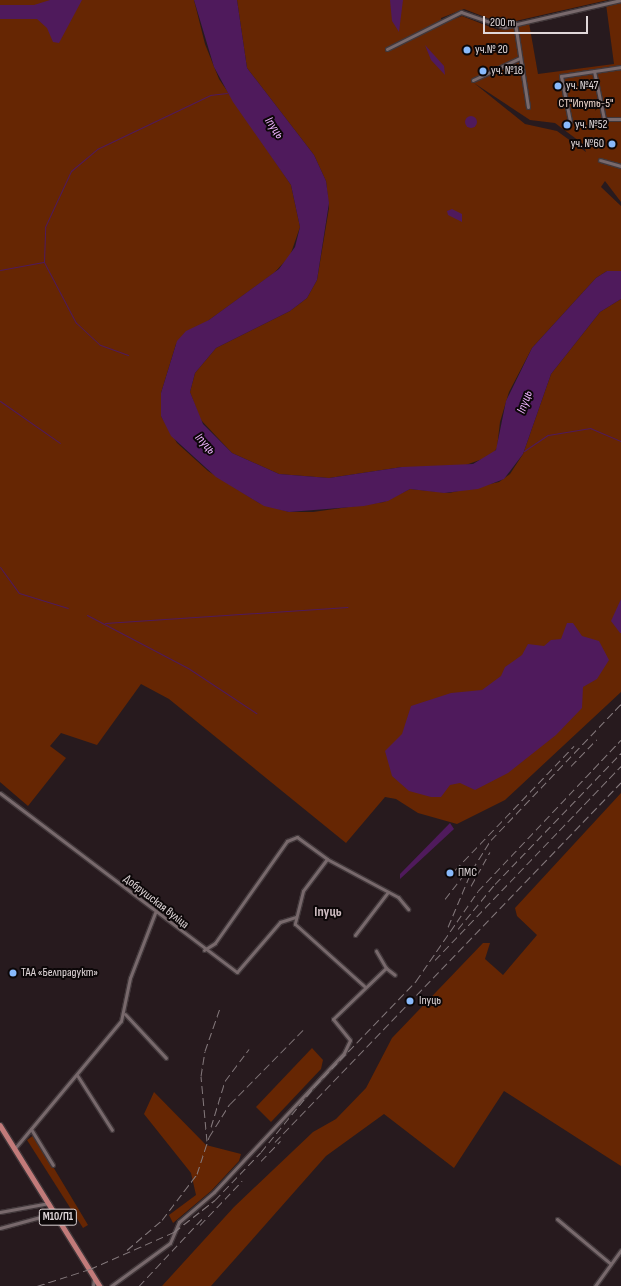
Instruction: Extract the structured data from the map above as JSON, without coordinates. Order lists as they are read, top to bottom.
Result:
{
  "streets": {
    "main road": ["М10/П1"],
    "street": ["Добрушская вуліца"]
  },
  "districts": ["Іпуць"],
  "water": ["Іпуць"],
  "parks": ["СТ\"Ипуть-5\""],
  "places": [
    "уч.№ 20",
    "уч. №18",
    "уч. №47",
    "уч. №52",
    "уч. №60",
    "ПМС",
    "ТАА «Белпрадукт»",
    "Іпуць"
  ],
  "scale_bar": "200 m"
}
